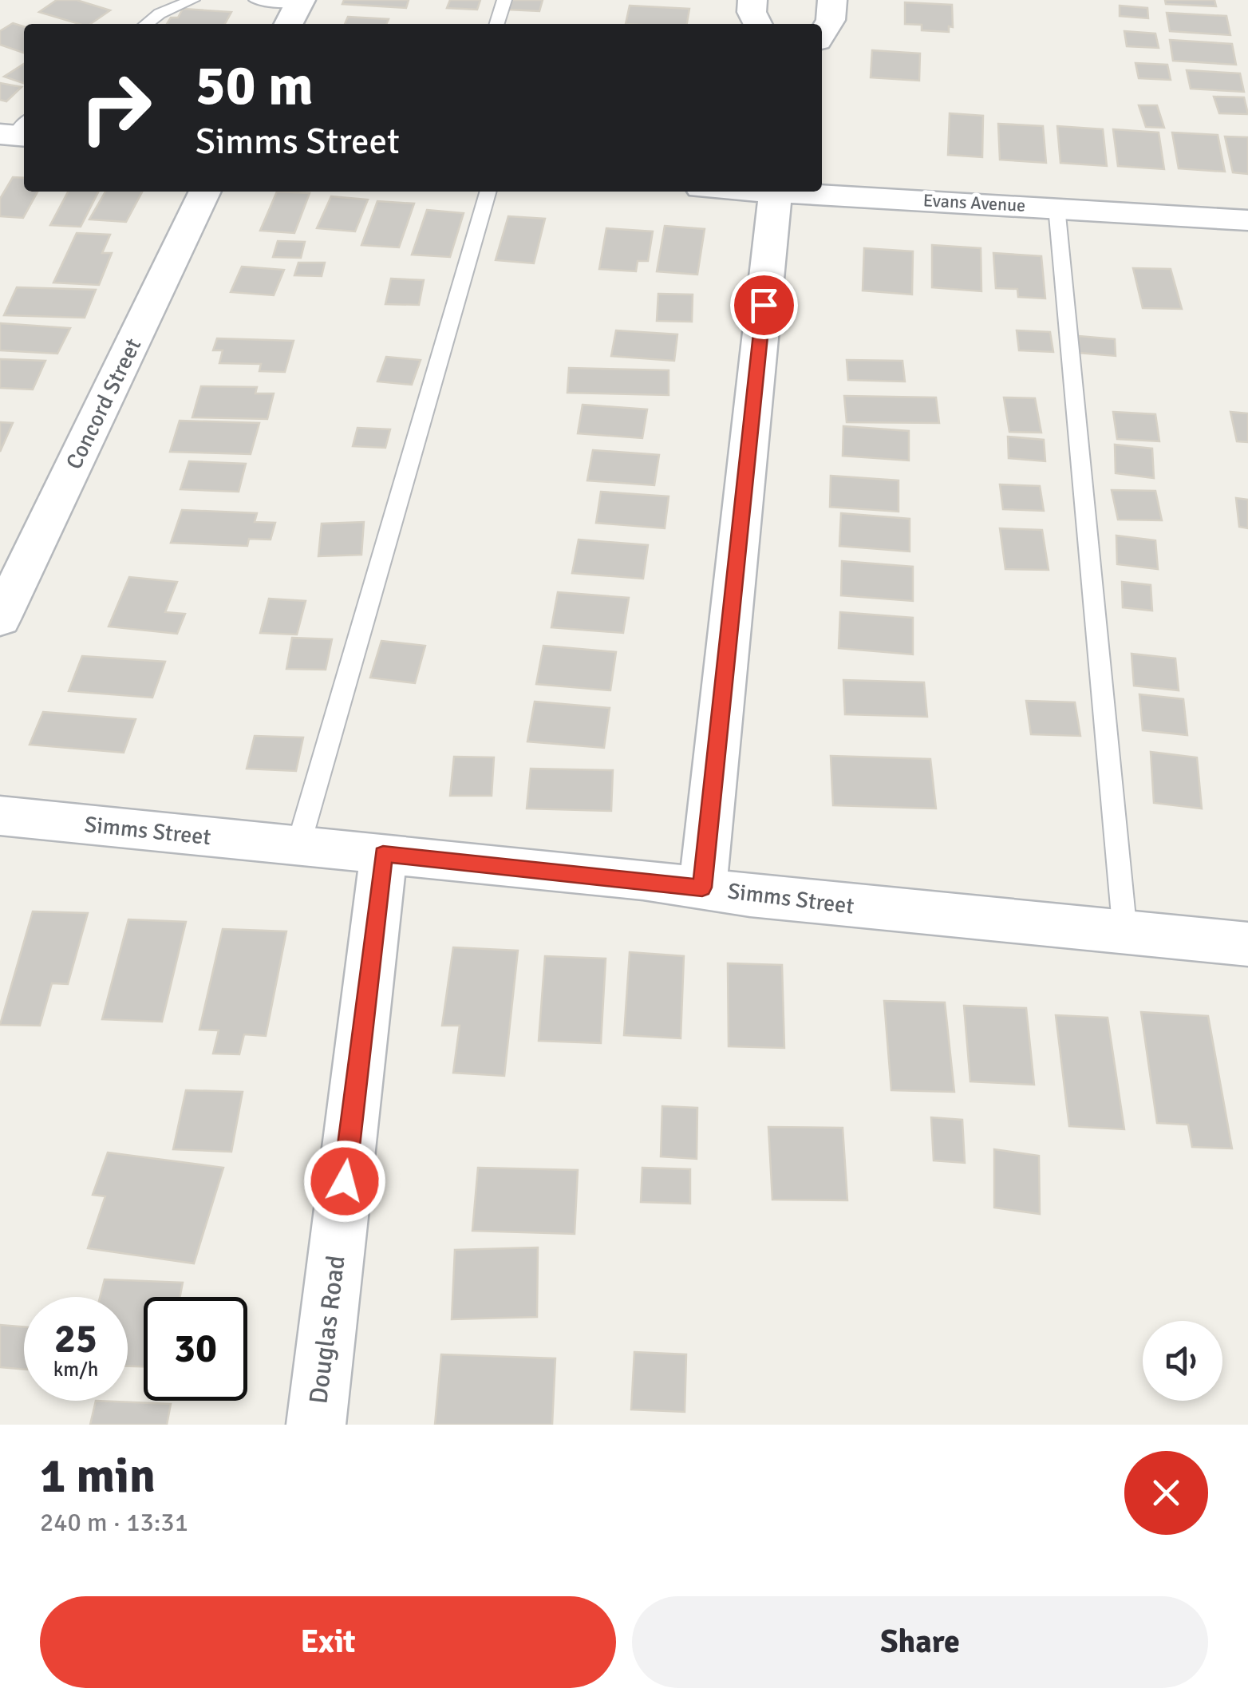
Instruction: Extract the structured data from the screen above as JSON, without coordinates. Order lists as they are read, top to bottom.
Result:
{
  "streets": {
    "street": [
      "Evans Avenue",
      "Concord Street",
      "Simms Street",
      "Douglas Road"
    ]
  },
  "crossings": [
    ["Simms Street", "Douglas Road"]
  ],
  "page": {
    "turn": ["50 m", "Simms Street"],
    "speed": "25 km/h",
    "limit": "30",
    "heading": ["1 min", "240 m · 13:31"],
    "buttons": ["Exit", "Share"]
  }
}
